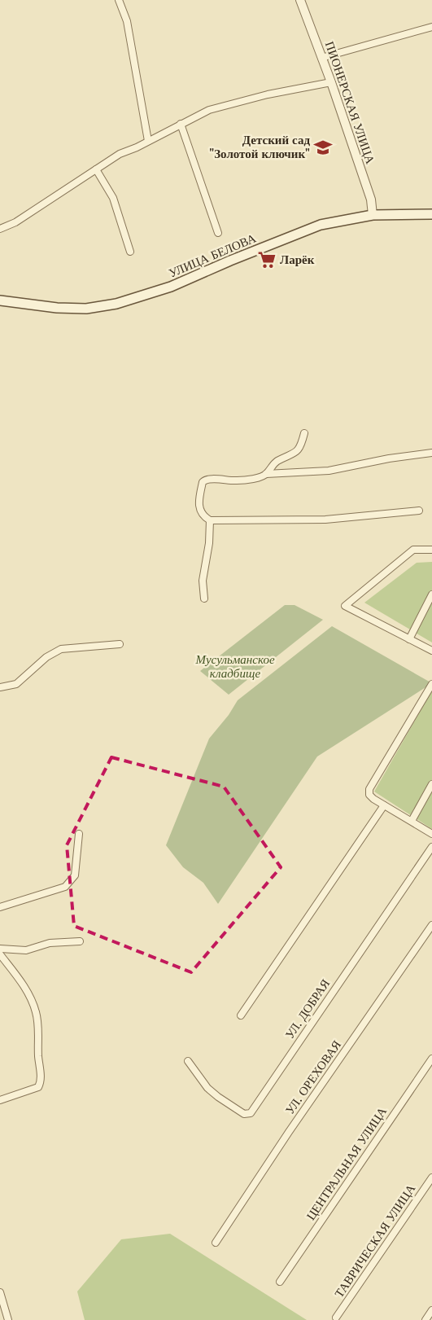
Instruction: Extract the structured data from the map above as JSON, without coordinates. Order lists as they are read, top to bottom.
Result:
{
  "streets": {
    "main road": ["УЛИЦА БЕЛОВА"],
    "street": [
      "ПИОНЕРСКАЯ УЛИЦА",
      "УЛ. ДОБРАЯ",
      "УЛ. ОРЕХОВАЯ",
      "ЦЕНТРАЛЬНАЯ УЛИЦА",
      "ТАВРИЧЕСКАЯ УЛИЦА"
    ]
  },
  "crossings": [
    ["ПИОНЕРСКАЯ УЛИЦА", "УЛИЦА БЕЛОВА"]
  ],
  "parks": ["Мусульманское кладбище"],
  "places": {
    "school or university": ["Детский сад \"Золотой ключик\""],
    "supermarket": ["Ларёк"]
  }
}
